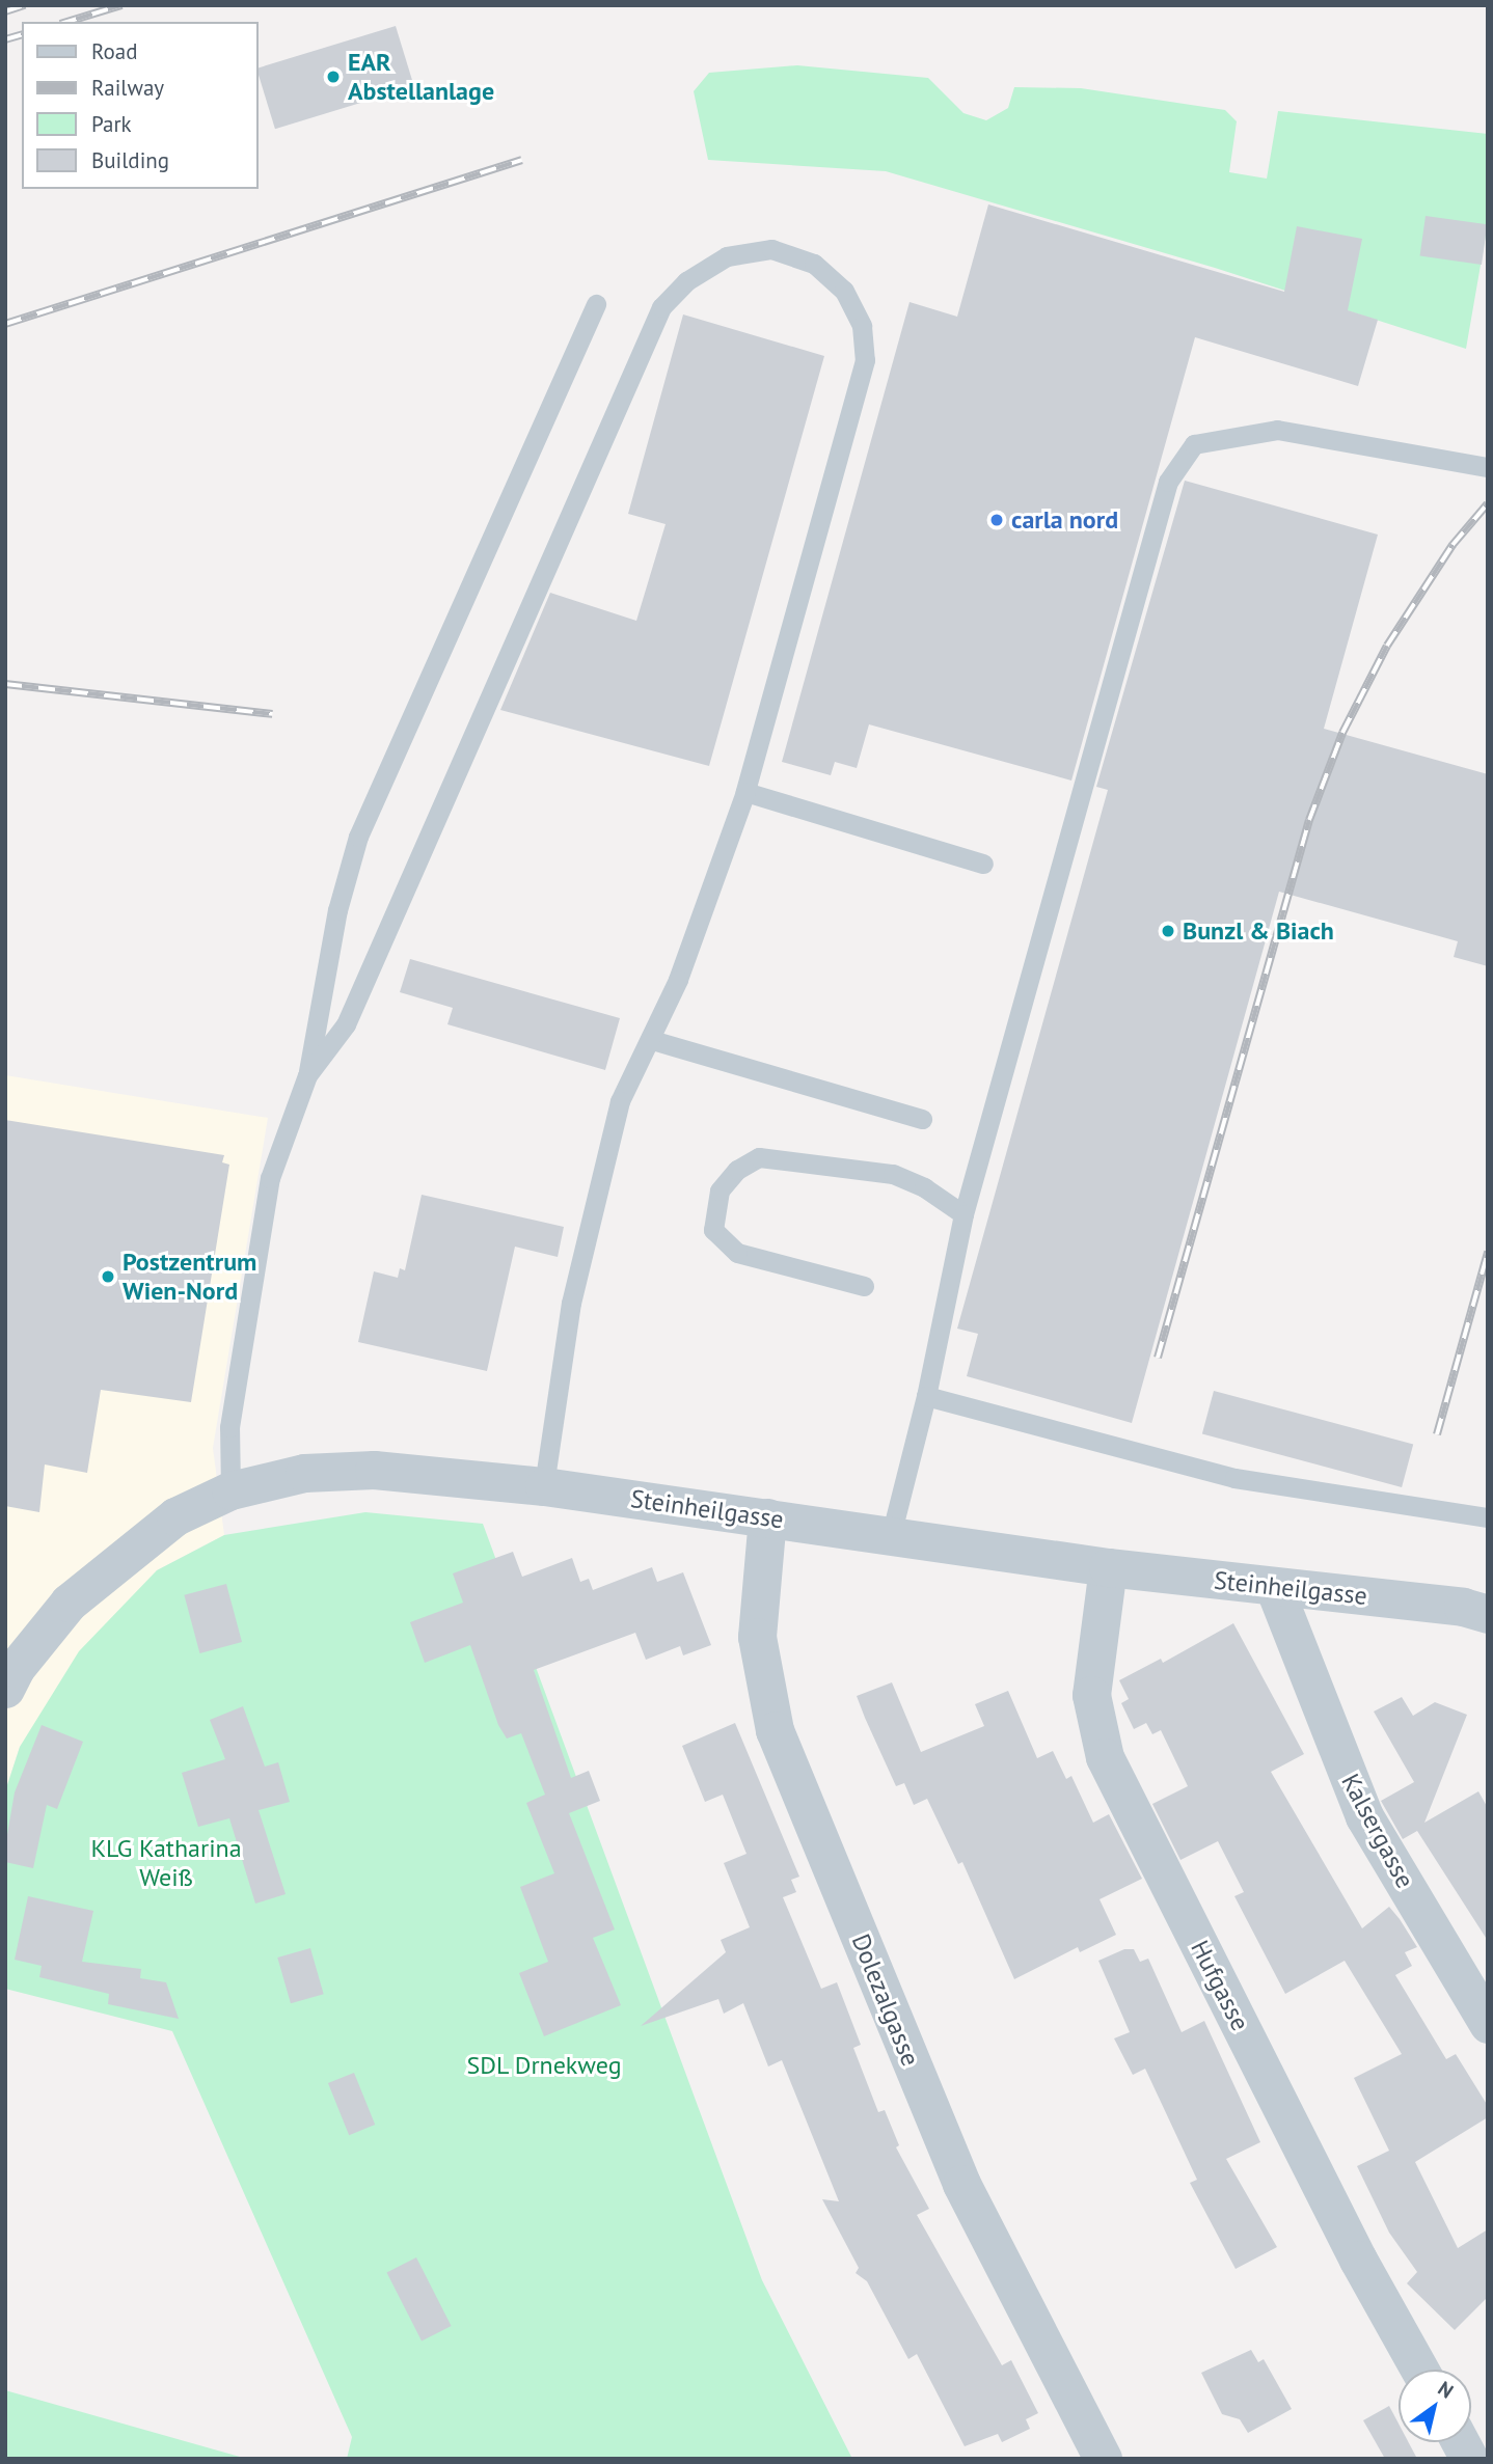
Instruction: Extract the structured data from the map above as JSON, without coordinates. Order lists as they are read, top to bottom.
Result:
{
  "streets": {
    "street": [
      "Steinheilgasse",
      "Kalsergasse",
      "Hufgasse",
      "Dolezalgasse"
    ]
  },
  "crossings": [
    ["Steinheilgasse", "Kalsergasse"],
    ["Steinheilgasse", "Hufgasse"],
    ["Steinheilgasse", "Dolezalgasse"]
  ],
  "parks": ["KLG Katharina Weiß", "SDL Drnekweg"],
  "places": [
    "EAR Abstellanlage",
    "carla nord",
    "Bunzl & Biach",
    "Postzentrum Wien-Nord"
  ],
  "legend": [
    "Road",
    "Railway",
    "Park",
    "Building"
  ],
  "north": "top right"
}
